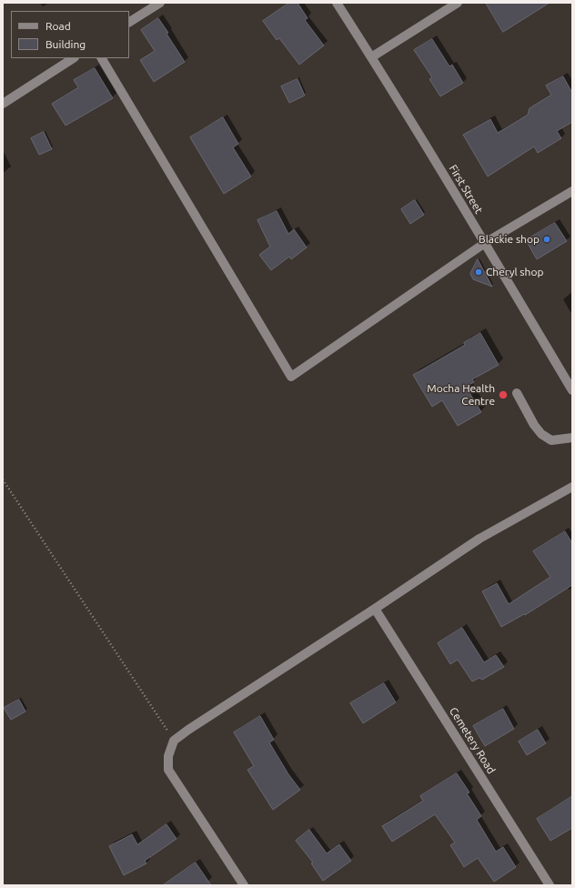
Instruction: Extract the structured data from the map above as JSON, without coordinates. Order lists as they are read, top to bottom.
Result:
{
  "streets": {
    "street": ["First Street", "Cemetery Road"]
  },
  "places": ["Blackie shop", "Cheryl shop", "Mocha Health Centre"],
  "legend": ["Road", "Building"]
}
